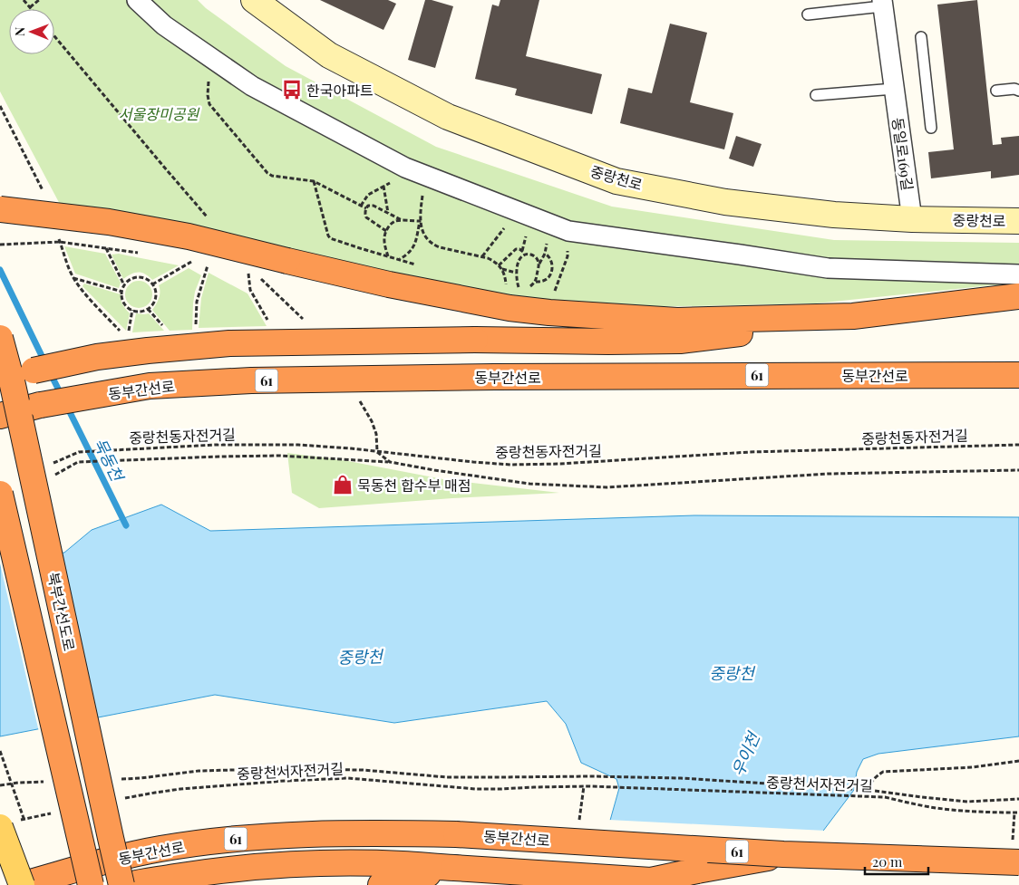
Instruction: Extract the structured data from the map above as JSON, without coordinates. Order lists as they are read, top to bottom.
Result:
{
  "streets": {
    "highway": ["61", "동부간선로", "북부간선도로"],
    "main road": ["중랑천로"],
    "street": ["동일로169길"],
    "path": ["중랑천동자전거길", "중랑천서자전거길"]
  },
  "crossings": [
    ["동일로169길", "중랑천로"]
  ],
  "water": ["묵동천", "중랑천", "우이천"],
  "parks": ["서울장미공원"],
  "places": {
    "bus stop": ["한국아파트"],
    "shop": ["묵동천 합수부 매점"]
  },
  "scale_bar": "20 m",
  "north": "left"
}
